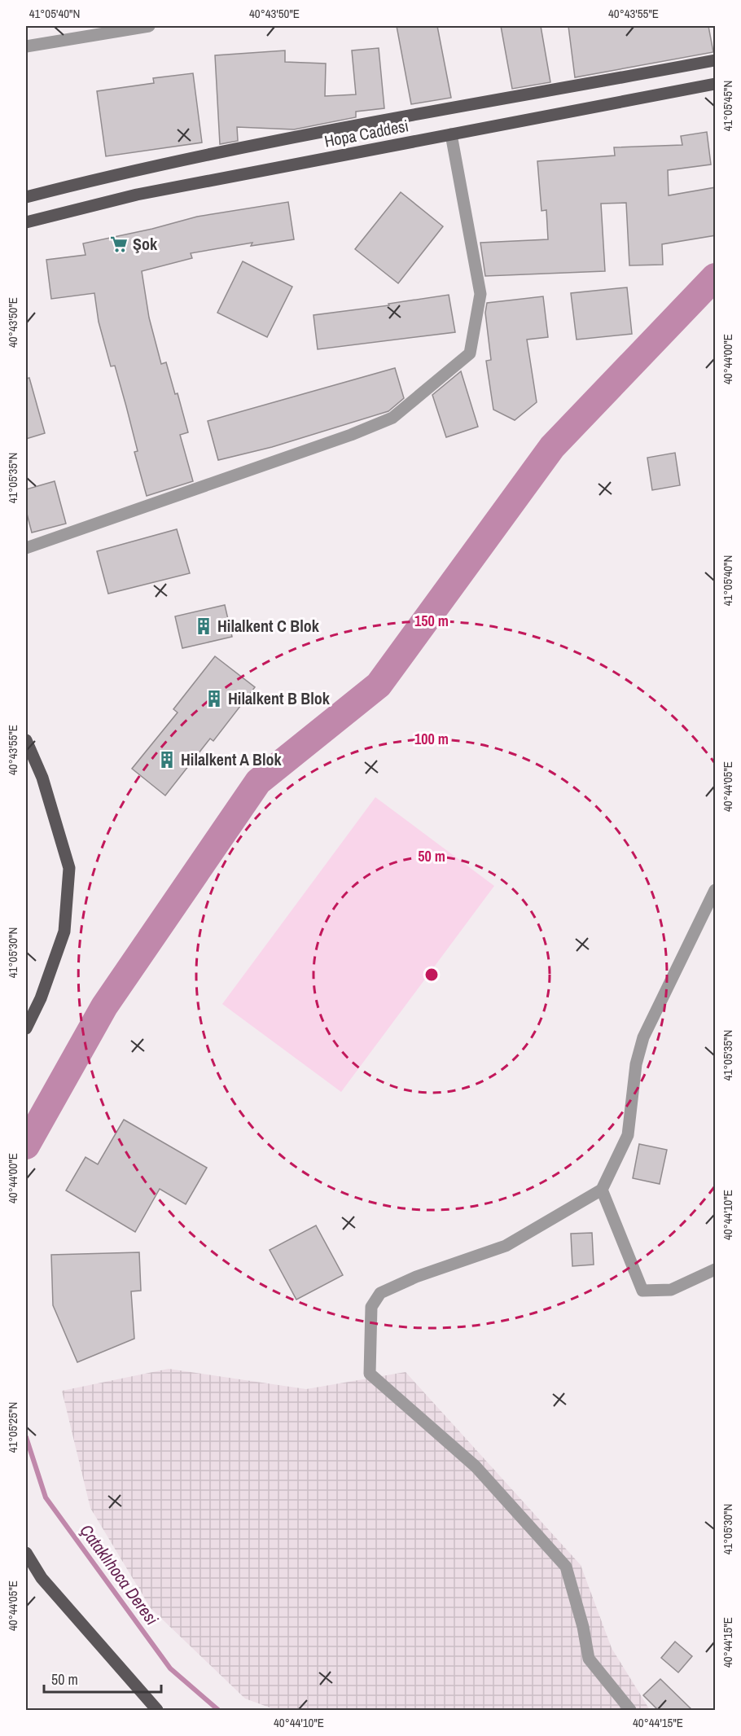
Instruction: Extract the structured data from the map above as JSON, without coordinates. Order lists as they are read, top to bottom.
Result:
{
  "streets": {
    "main road": ["Hopa Caddesi"]
  },
  "water": ["Çataklıhoca Deresi"],
  "places": {
    "supermarket": ["Şok"],
    "building": ["Hilalkent C Blok", "Hilalkent B Blok", "Hilalkent A Blok"]
  },
  "scale_bar": "50 m",
  "coordinates": [
    "41°05'40\"N",
    "40°43'50\"E",
    "40°43'55\"E",
    "41°05'45\"N",
    "40°44'00\"E",
    "41°05'35\"N",
    "40°44'05\"E",
    "41°05'30\"N",
    "40°44'10\"E",
    "41°05'25\"N",
    "40°44'15\"E"
  ],
  "rings": ["150 m", "100 m", "50 m"]
}
